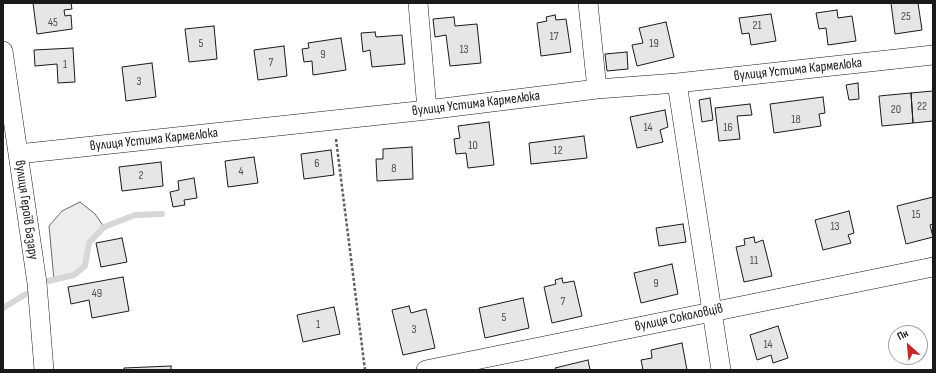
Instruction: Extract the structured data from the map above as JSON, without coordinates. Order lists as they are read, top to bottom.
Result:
{
  "streets": {
    "street": ["вулиця Устима Кармелюка", "вулиця Героїв Базару", "вулиця Соколовців"]
  },
  "crossings": [
    ["вулиця Устима Кармелюка", "вулиця Героїв Базару"]
  ],
  "house_numbers": [
    "25",
    "45",
    "21",
    "17",
    "5",
    "19",
    "13",
    "9",
    "7",
    "1",
    "3",
    "22",
    "20",
    "18",
    "14",
    "16",
    "10",
    "12",
    "6",
    "8",
    "4",
    "2",
    "15",
    "13",
    "11",
    "9",
    "49",
    "7",
    "5",
    "1",
    "3",
    "14"
  ],
  "north": "top left"
}
